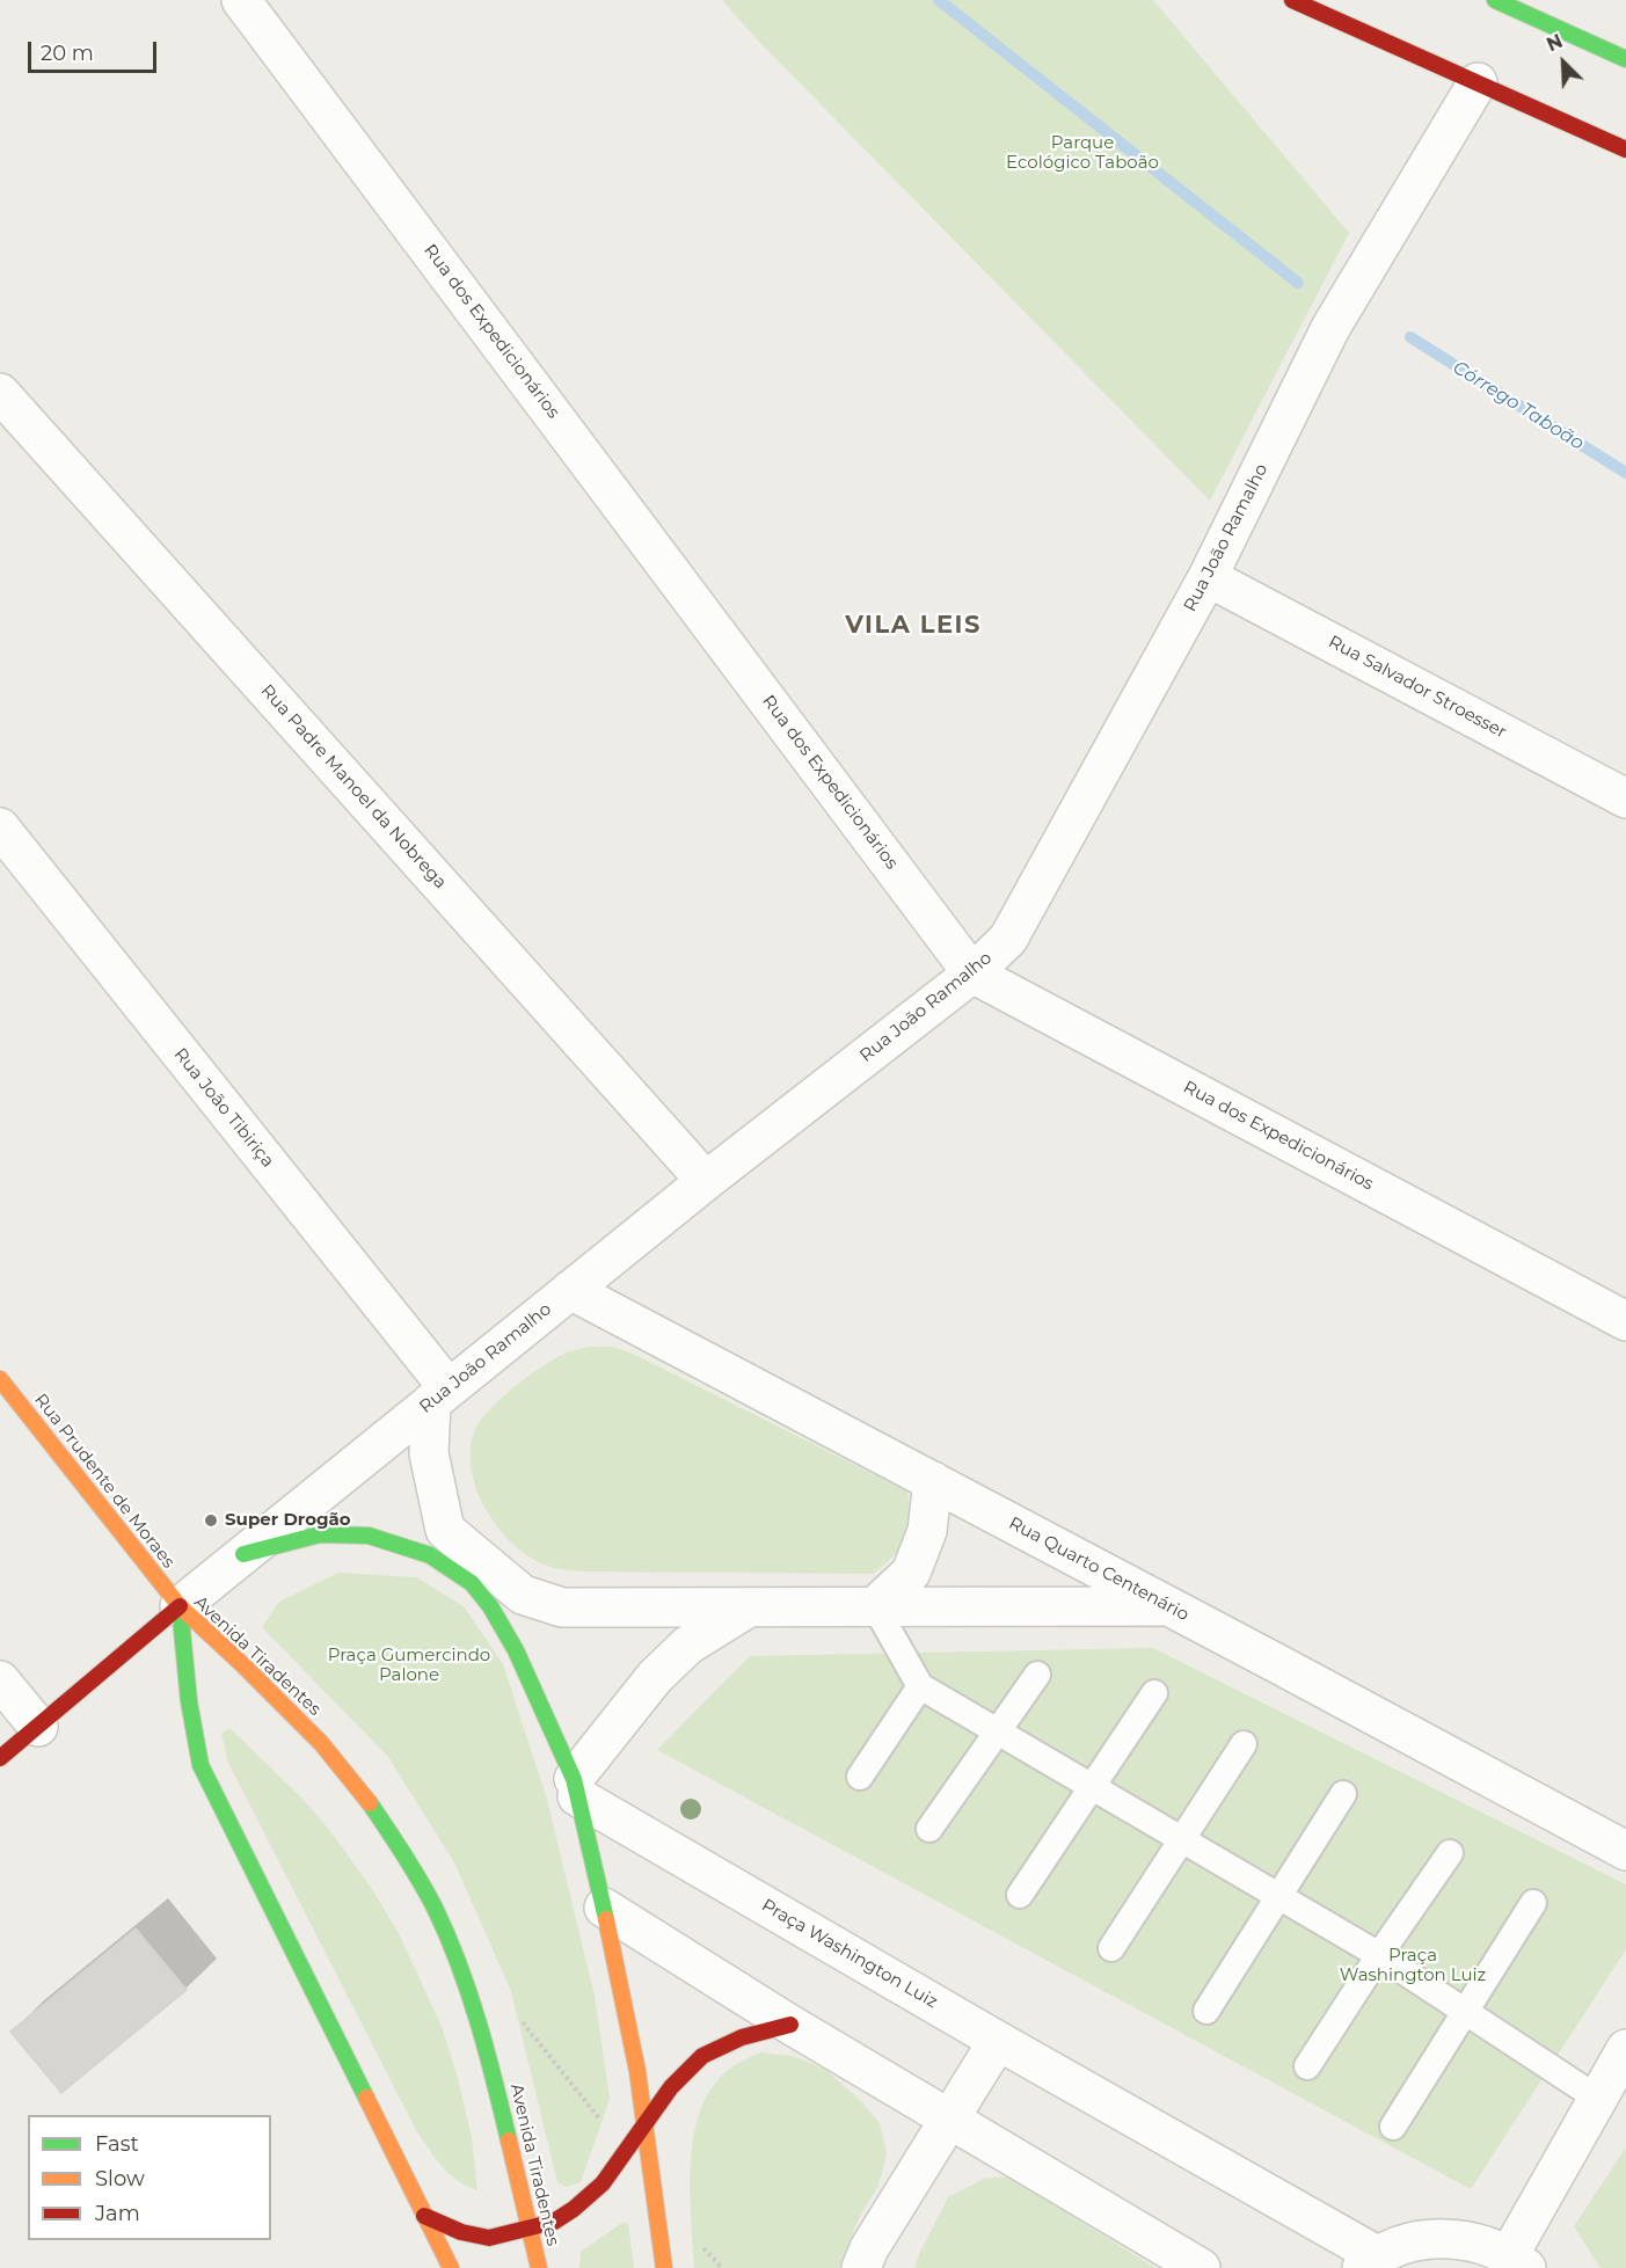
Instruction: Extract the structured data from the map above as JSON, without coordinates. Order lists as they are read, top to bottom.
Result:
{
  "streets": {
    "main road": ["Rua Prudente de Moraes", "Avenida Tiradentes"],
    "street": [
      "Rua dos Expedicionários",
      "Rua João Ramalho",
      "Rua Salvador Stroesser",
      "Rua Padre Manoel da Nobrega",
      "Rua João Tibiriça",
      "Rua Quarto Centenário",
      "Praça Washington Luiz"
    ]
  },
  "crossings": [
    ["Rua dos Expedicionários", "Rua João Ramalho"],
    ["Rua João Ramalho", "Rua Salvador Stroesser"],
    ["Rua João Ramalho", "Rua Padre Manoel da Nobrega"],
    ["Rua João Ramalho", "Rua João Tibiriça"],
    ["Rua João Ramalho", "Rua Prudente de Moraes"],
    ["Rua João Ramalho", "Rua Quarto Centenário"],
    ["Rua João Ramalho", "Avenida Tiradentes"],
    ["Rua Prudente de Moraes", "Avenida Tiradentes"]
  ],
  "districts": ["VILA LEIS"],
  "water": ["Córrego Taboão"],
  "parks": ["Parque Ecológico Taboão", "Praça Gumercindo Palone", "Praça Washington Luiz"],
  "places": ["Super Drogão"],
  "legend": ["Fast", "Slow", "Jam"],
  "scale_bar": "20 m",
  "north": "top left"
}
